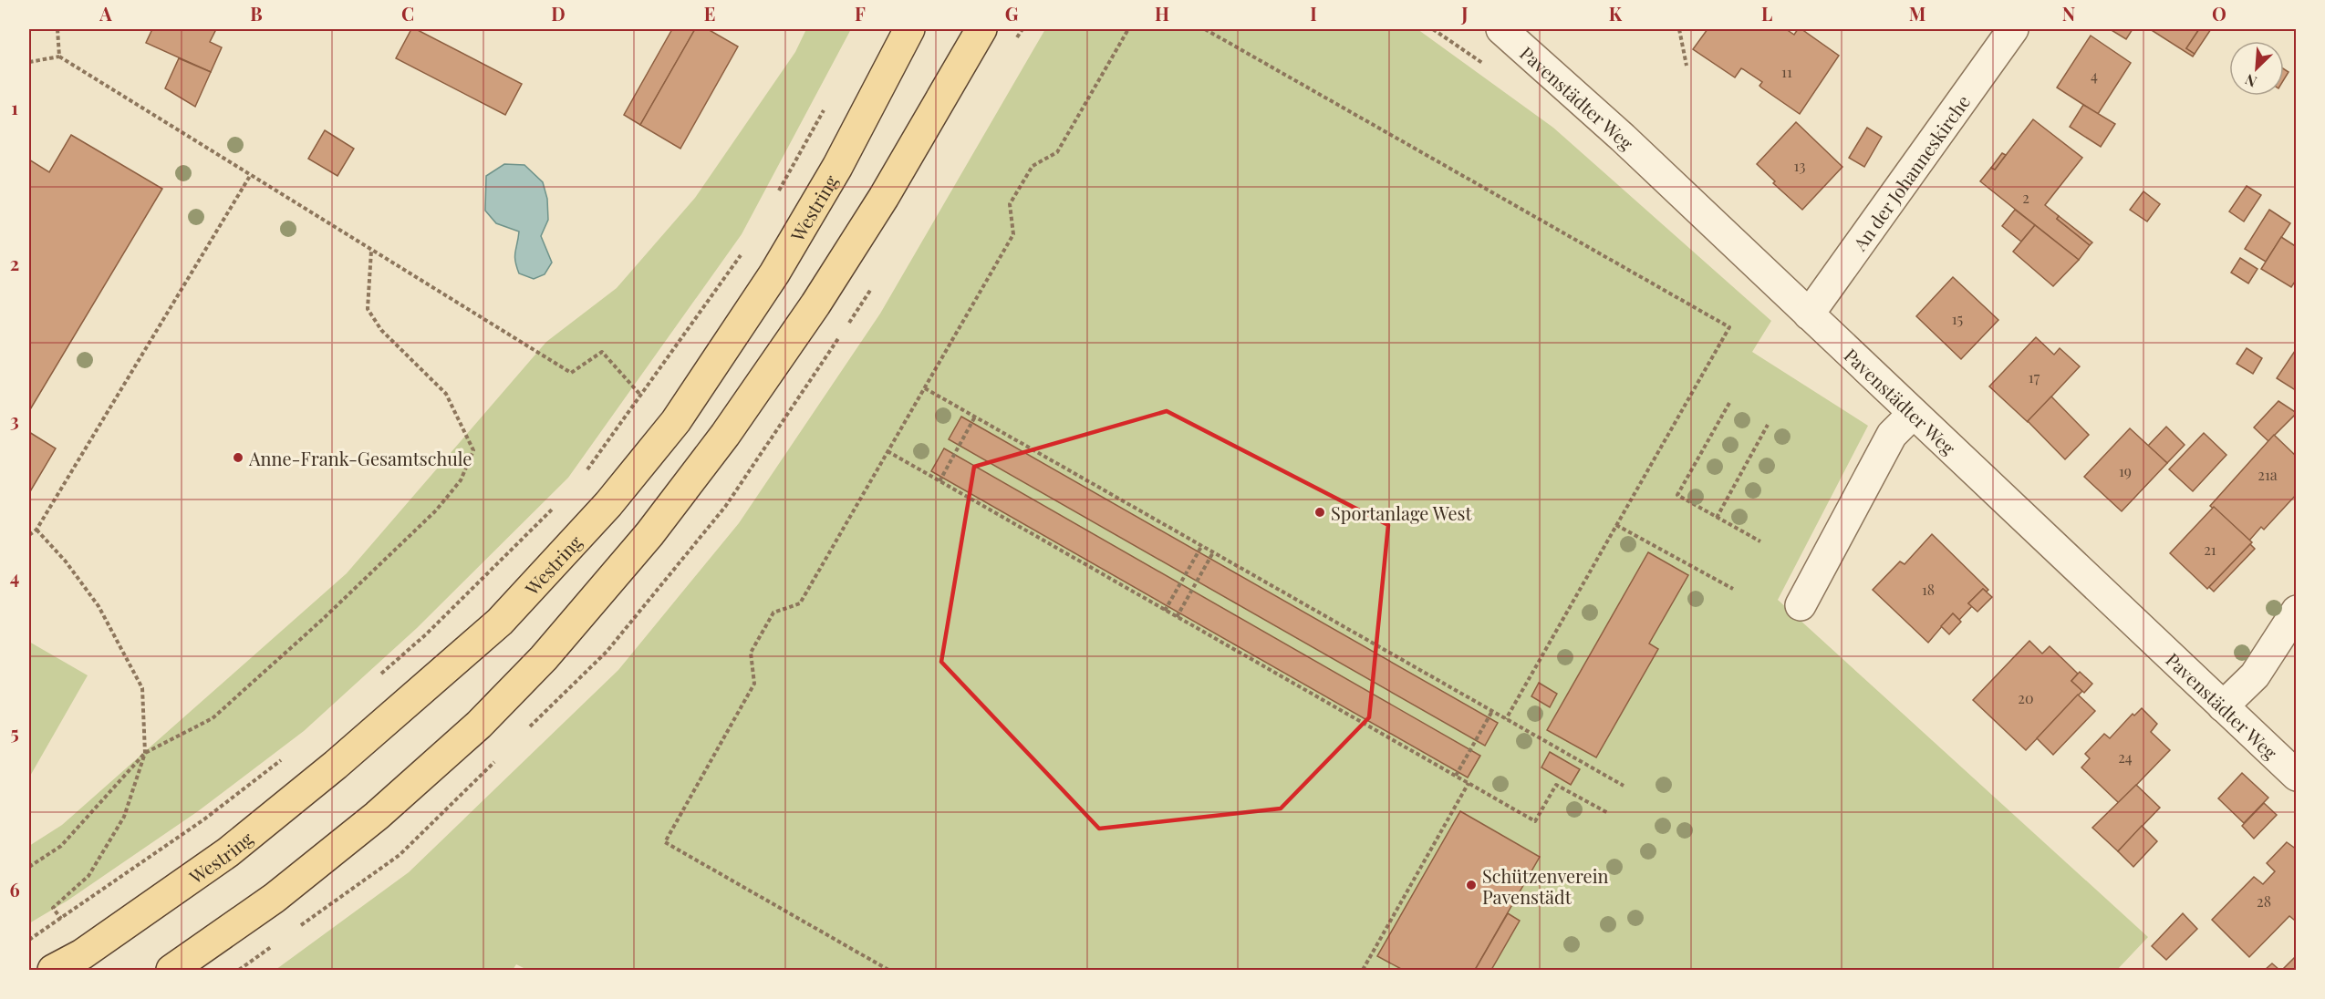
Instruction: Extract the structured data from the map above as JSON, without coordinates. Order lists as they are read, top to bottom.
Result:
{
  "streets": {
    "main road": ["Westring"],
    "street": ["Pavenstädter Weg", "An der Johanneskirche"]
  },
  "crossings": [
    ["Pavenstädter Weg", "An der Johanneskirche"]
  ],
  "places": ["Anne-Frank-Gesamtschule", "Sportanlage West", "Schützenverein Pavenstädt"],
  "house_numbers": [
    "11",
    "4",
    "13",
    "2",
    "15",
    "17",
    "19",
    "21a",
    "21",
    "18",
    "20",
    "24",
    "28"
  ],
  "north": "bottom left",
  "grid": {
    "columns": [
      "A",
      "B",
      "C",
      "D",
      "E",
      "F",
      "G",
      "H",
      "I",
      "J",
      "K",
      "L",
      "M",
      "N",
      "O"
    ],
    "rows": [
      "1",
      "2",
      "3",
      "4",
      "5",
      "6"
    ]
  }
}
